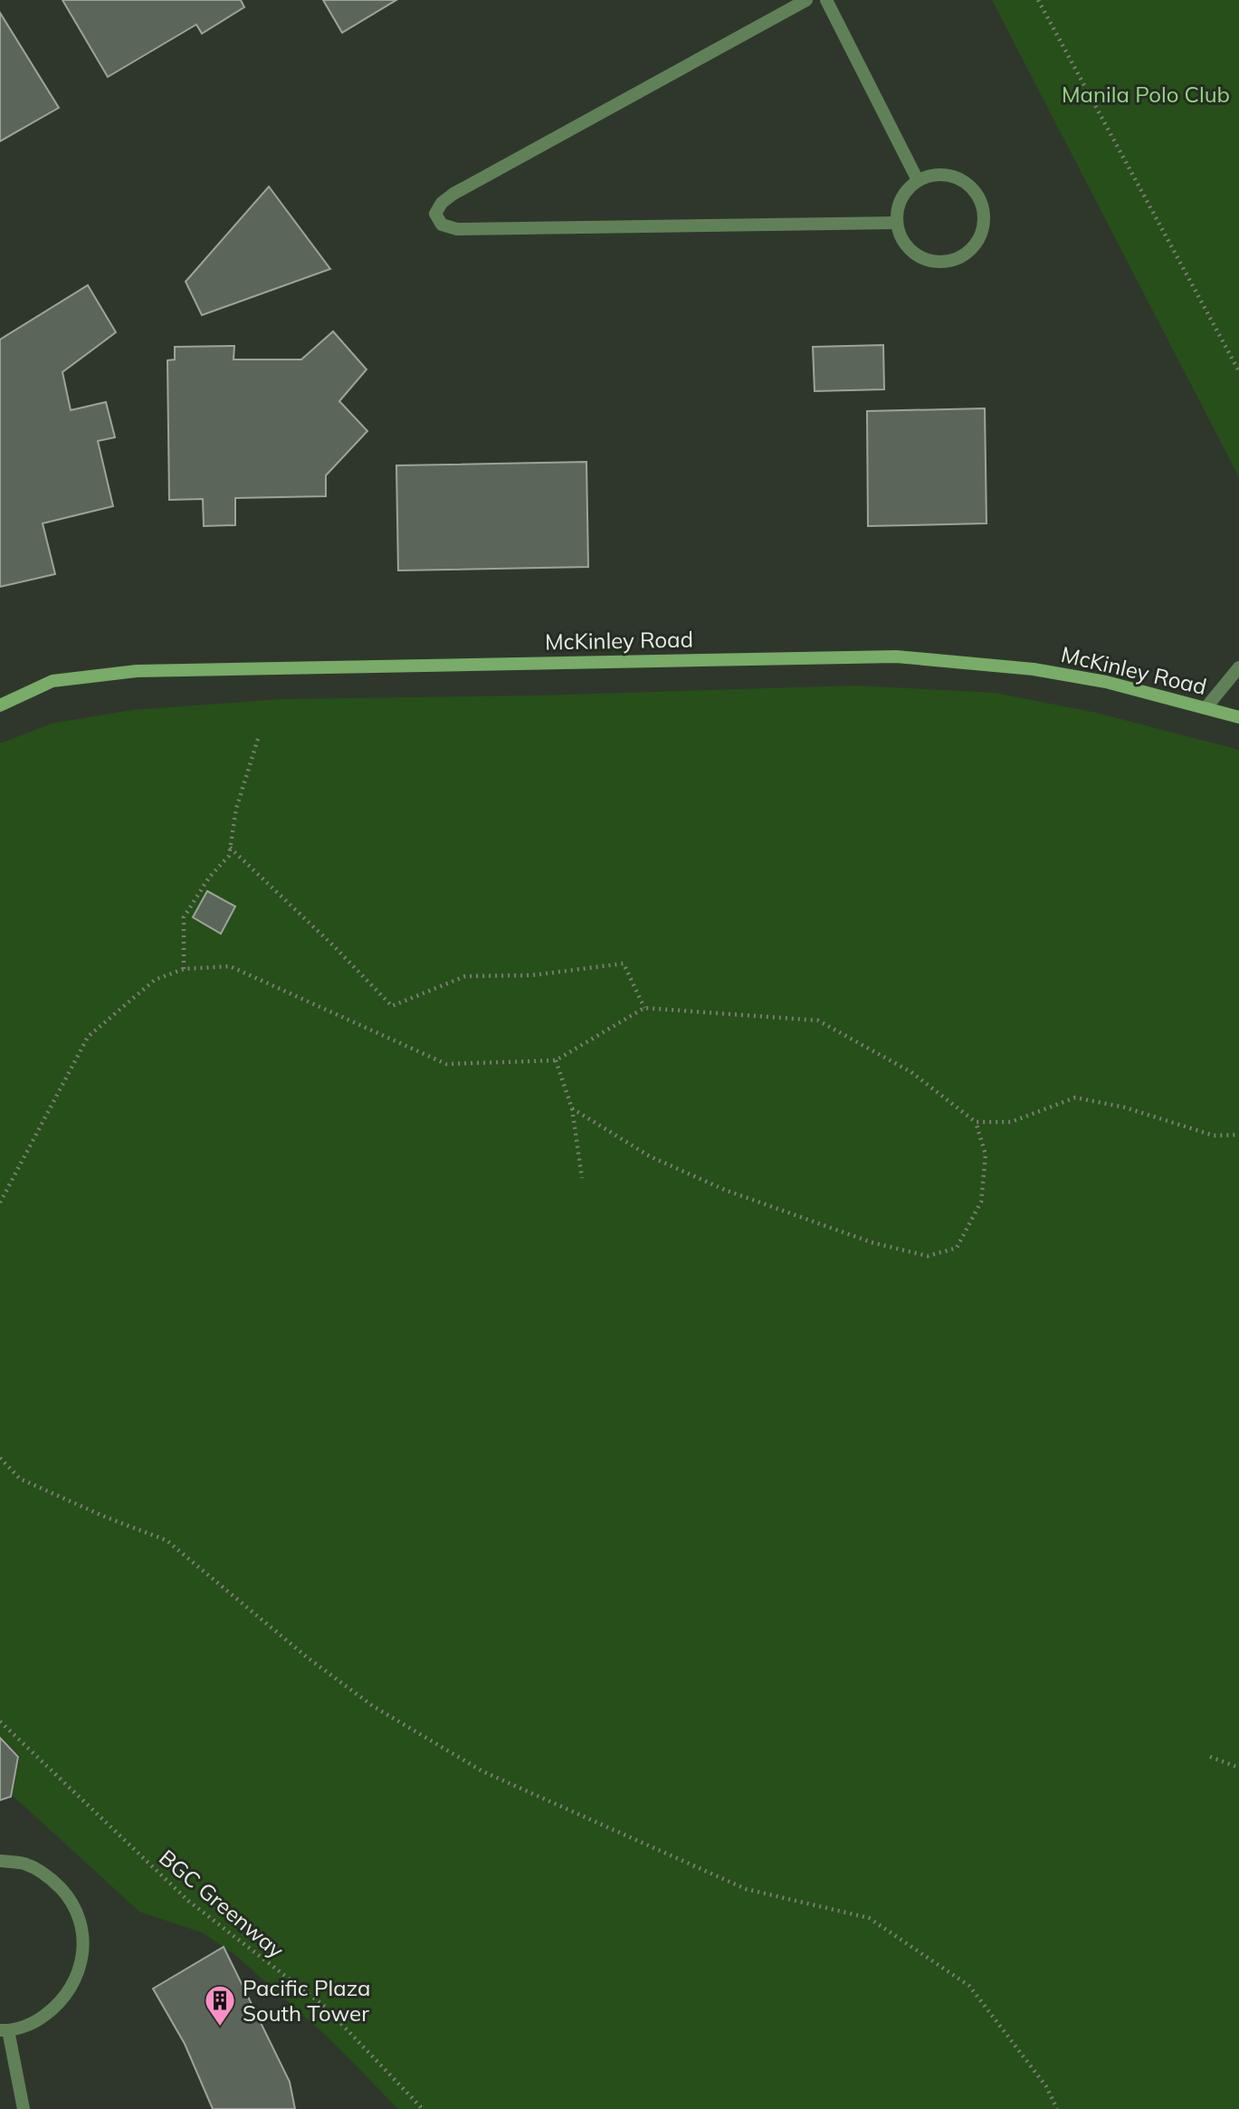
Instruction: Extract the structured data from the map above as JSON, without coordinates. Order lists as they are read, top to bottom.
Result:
{
  "streets": {
    "main road": ["McKinley Road"],
    "path": ["BGC Greenway"]
  },
  "parks": ["Manila Polo Club"],
  "places": {
    "building": ["Pacific Plaza South Tower"]
  }
}
